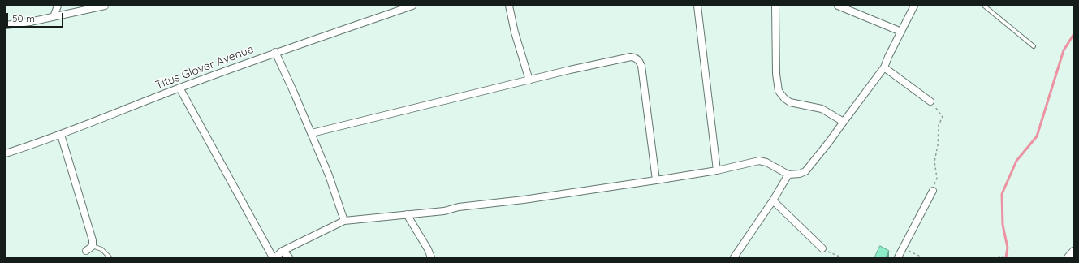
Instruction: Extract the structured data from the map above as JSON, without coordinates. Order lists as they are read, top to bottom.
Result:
{
  "streets": {
    "street": ["Titus Glover Avenue"]
  },
  "scale_bar": "50 m"
}
